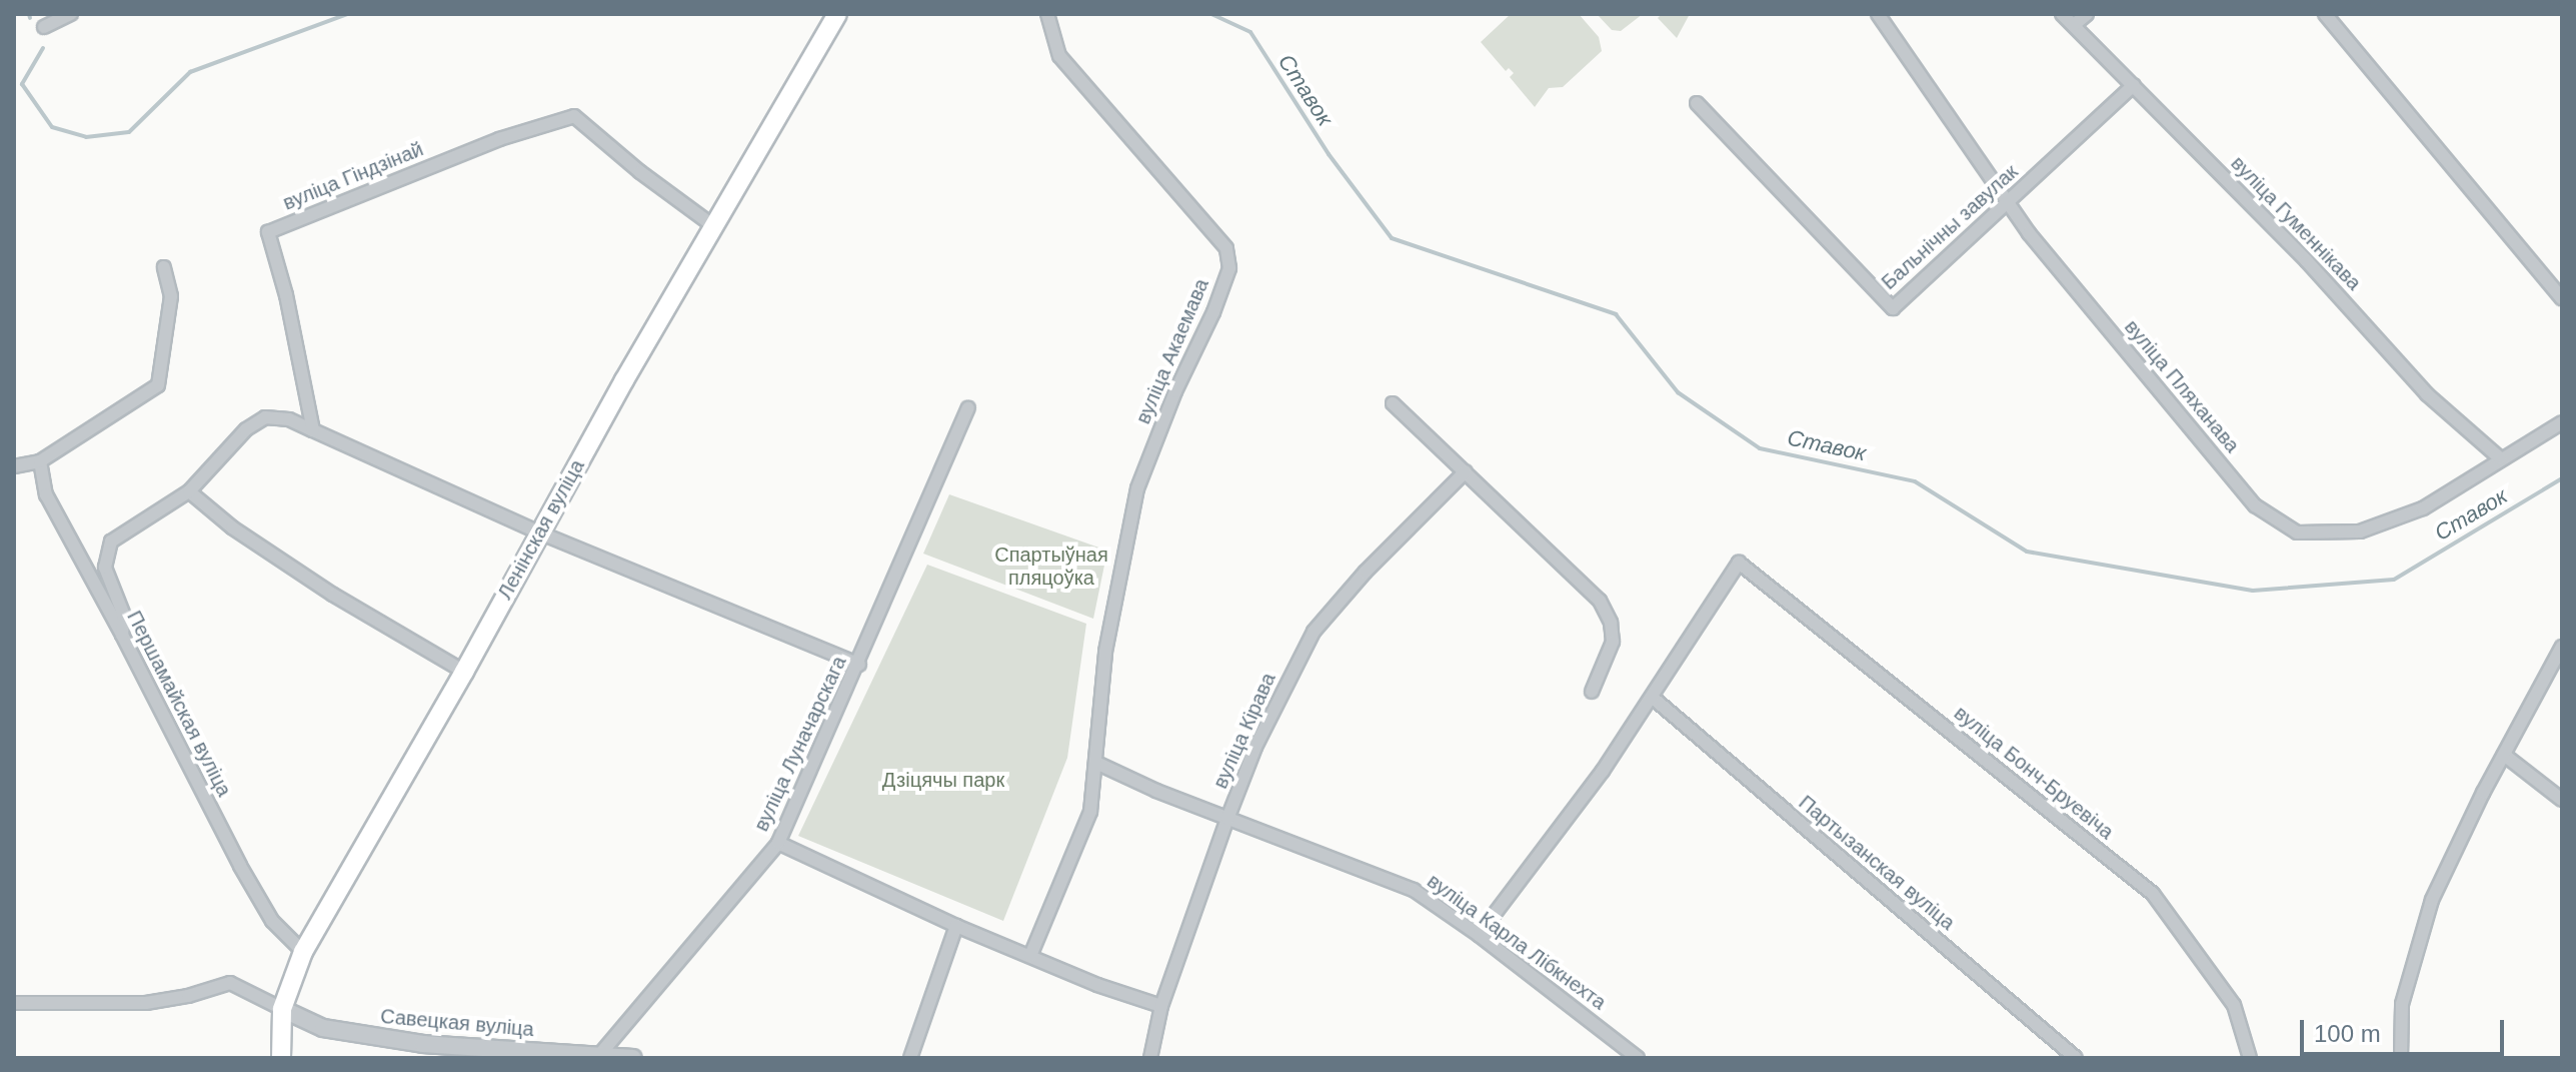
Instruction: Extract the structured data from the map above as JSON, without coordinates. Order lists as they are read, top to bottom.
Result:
{
  "streets": {
    "main road": ["Ленінская вуліца"],
    "street": [
      "вуліца Гіндзінай",
      "вуліца Гуменнікава",
      "Бальнічны завулак",
      "вуліца Акаемава",
      "вуліца Пляханава",
      "Першамайская вуліца",
      "вуліца Кірава",
      "вуліца Луначарскага",
      "вуліца Бонч-Бруевіча",
      "Партызанская вуліца",
      "вуліца Карла Лібкнехта",
      "Савецкая вуліца"
    ]
  },
  "crossings": [
    ["вуліца Гіндзінай", "Ленінская вуліца"],
    ["вуліца Гуменнікава", "Бальнічны завулак"],
    ["вуліца Гуменнікава", "вуліца Пляханава"],
    ["Бальнічны завулак", "вуліца Пляханава"],
    ["вуліца Акаемава", "вуліца Карла Лібкнехта"],
    ["Ленінская вуліца", "Першамайская вуліца"],
    ["Ленінская вуліца", "Савецкая вуліца"],
    ["вуліца Кірава", "вуліца Карла Лібкнехта"],
    ["вуліца Луначарскага", "Савецкая вуліца"],
    ["вуліца Бонч-Бруевіча", "Партызанская вуліца"]
  ],
  "water": ["Ставок"],
  "parks": ["Спартыўная пляцоўка", "Дзіцячы парк"],
  "scale_bar": "100 m"
}
